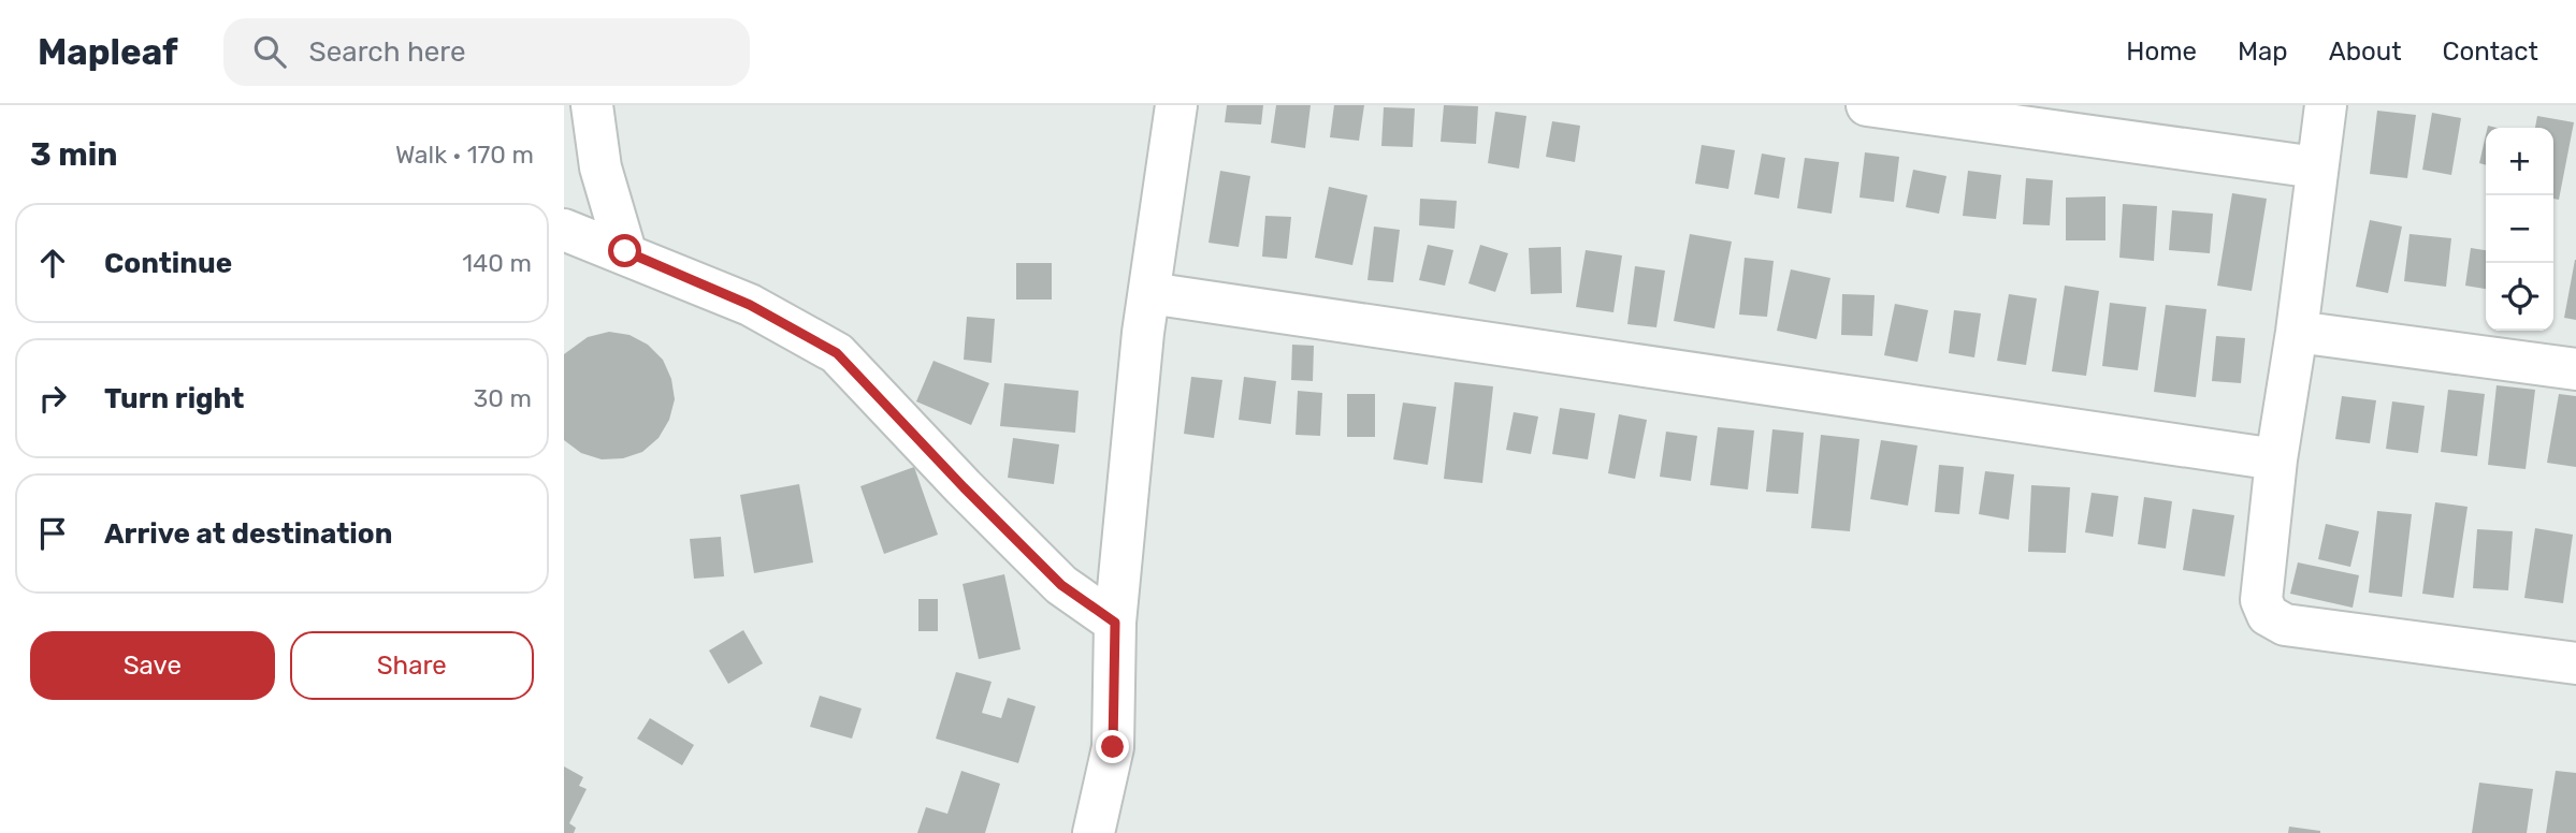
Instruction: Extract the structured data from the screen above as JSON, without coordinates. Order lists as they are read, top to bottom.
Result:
{
  "page": {
    "header": "Mapleaf",
    "search": "Search here",
    "nav": [
      "Home",
      "Map",
      "About",
      "Contact"
    ],
    "heading": ["3 min", "Walk · 170 m"],
    "map_buttons": ["+", "−"],
    "list": [
      ["Continue", "140 m"],
      ["Turn right", "30 m"],
      "Arrive at destination"
    ],
    "buttons": ["Save", "Share"]
  }
}
